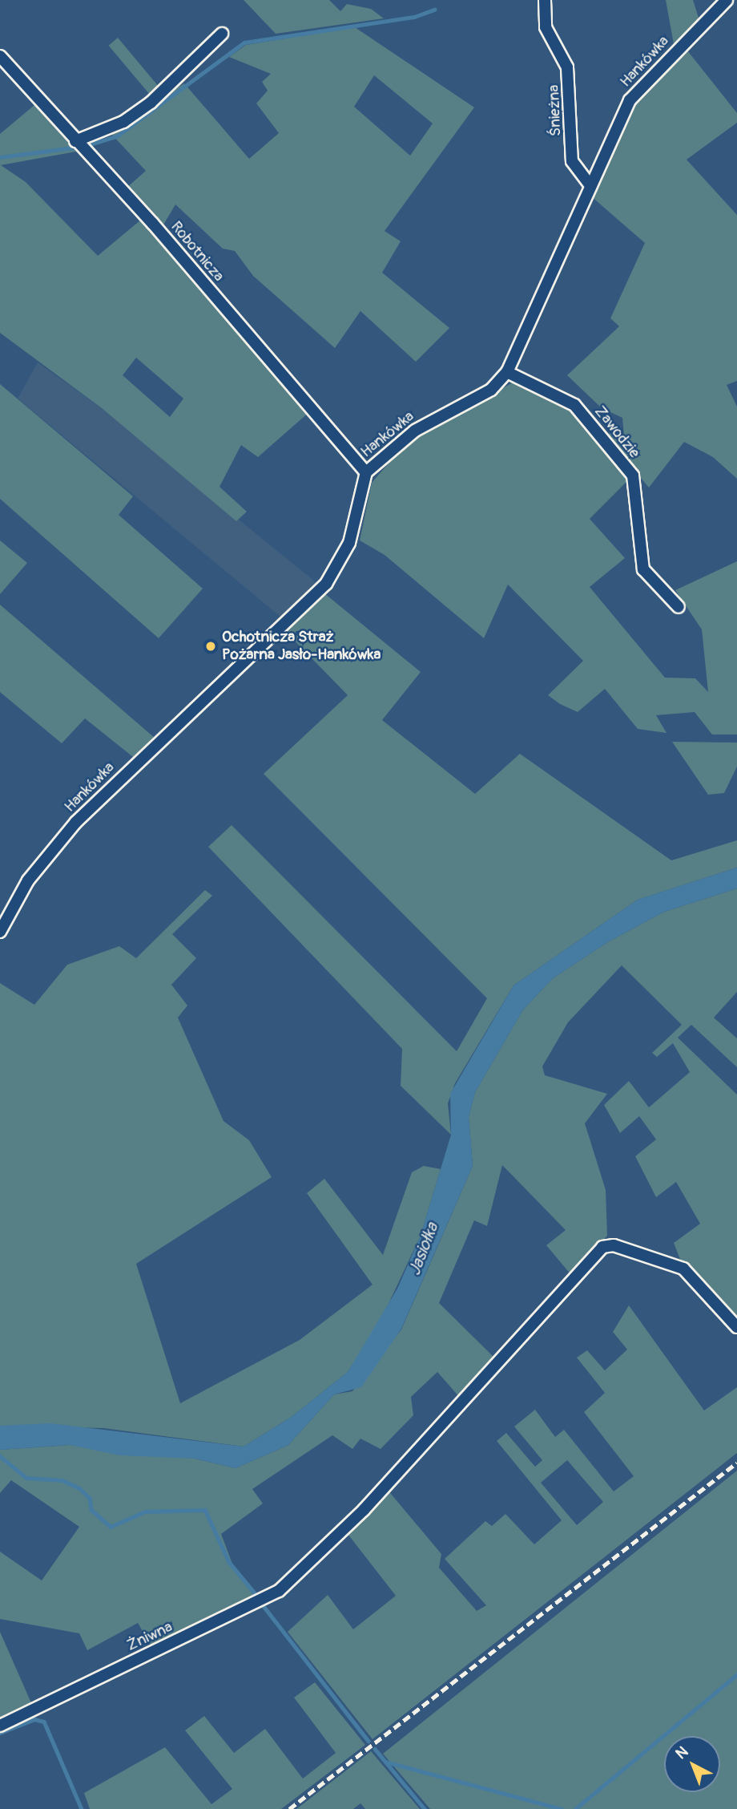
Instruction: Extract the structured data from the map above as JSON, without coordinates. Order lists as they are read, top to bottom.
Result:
{
  "streets": {
    "street": [
      "Hankówka",
      "Śnieżna",
      "Robotnicza",
      "Zawodzie",
      "Żniwna"
    ]
  },
  "crossings": [
    ["Hankówka", "Śnieżna"],
    ["Hankówka", "Robotnicza"],
    ["Hankówka", "Zawodzie"]
  ],
  "water": ["Jasiołka"],
  "places": ["Ochotnicza Straż Pożarna Jasło-Hankówka"],
  "north": "top left"
}
